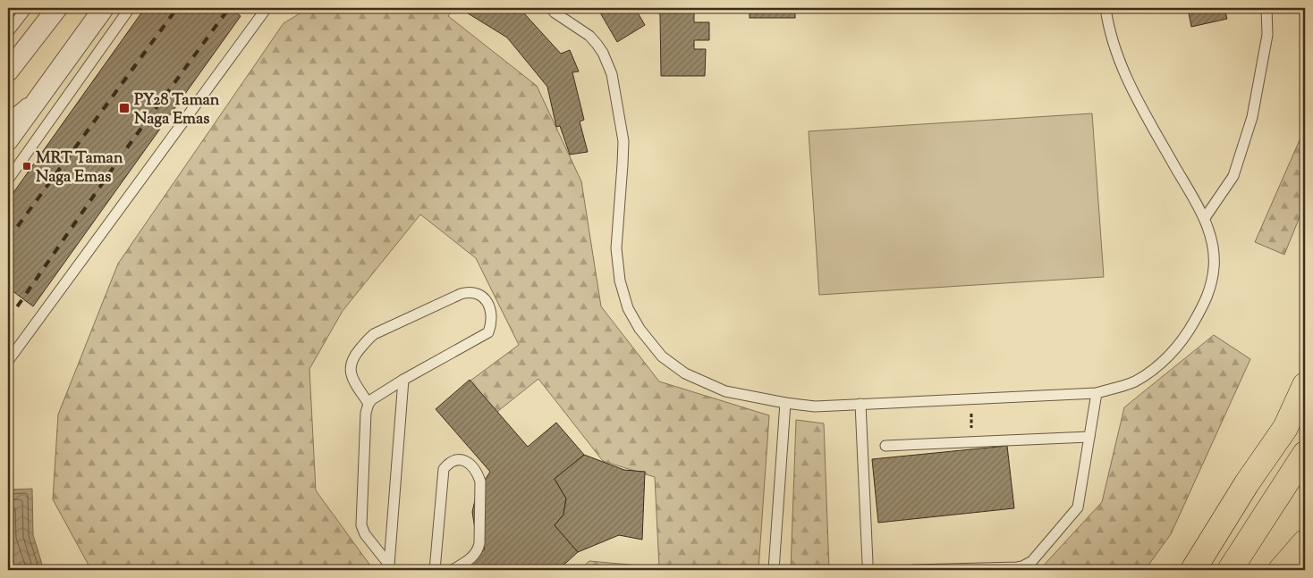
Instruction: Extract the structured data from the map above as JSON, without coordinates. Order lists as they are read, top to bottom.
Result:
{
  "places": {
    "transit": ["PY28 Taman Naga Emas", "MRT Taman Naga Emas"]
  }
}
